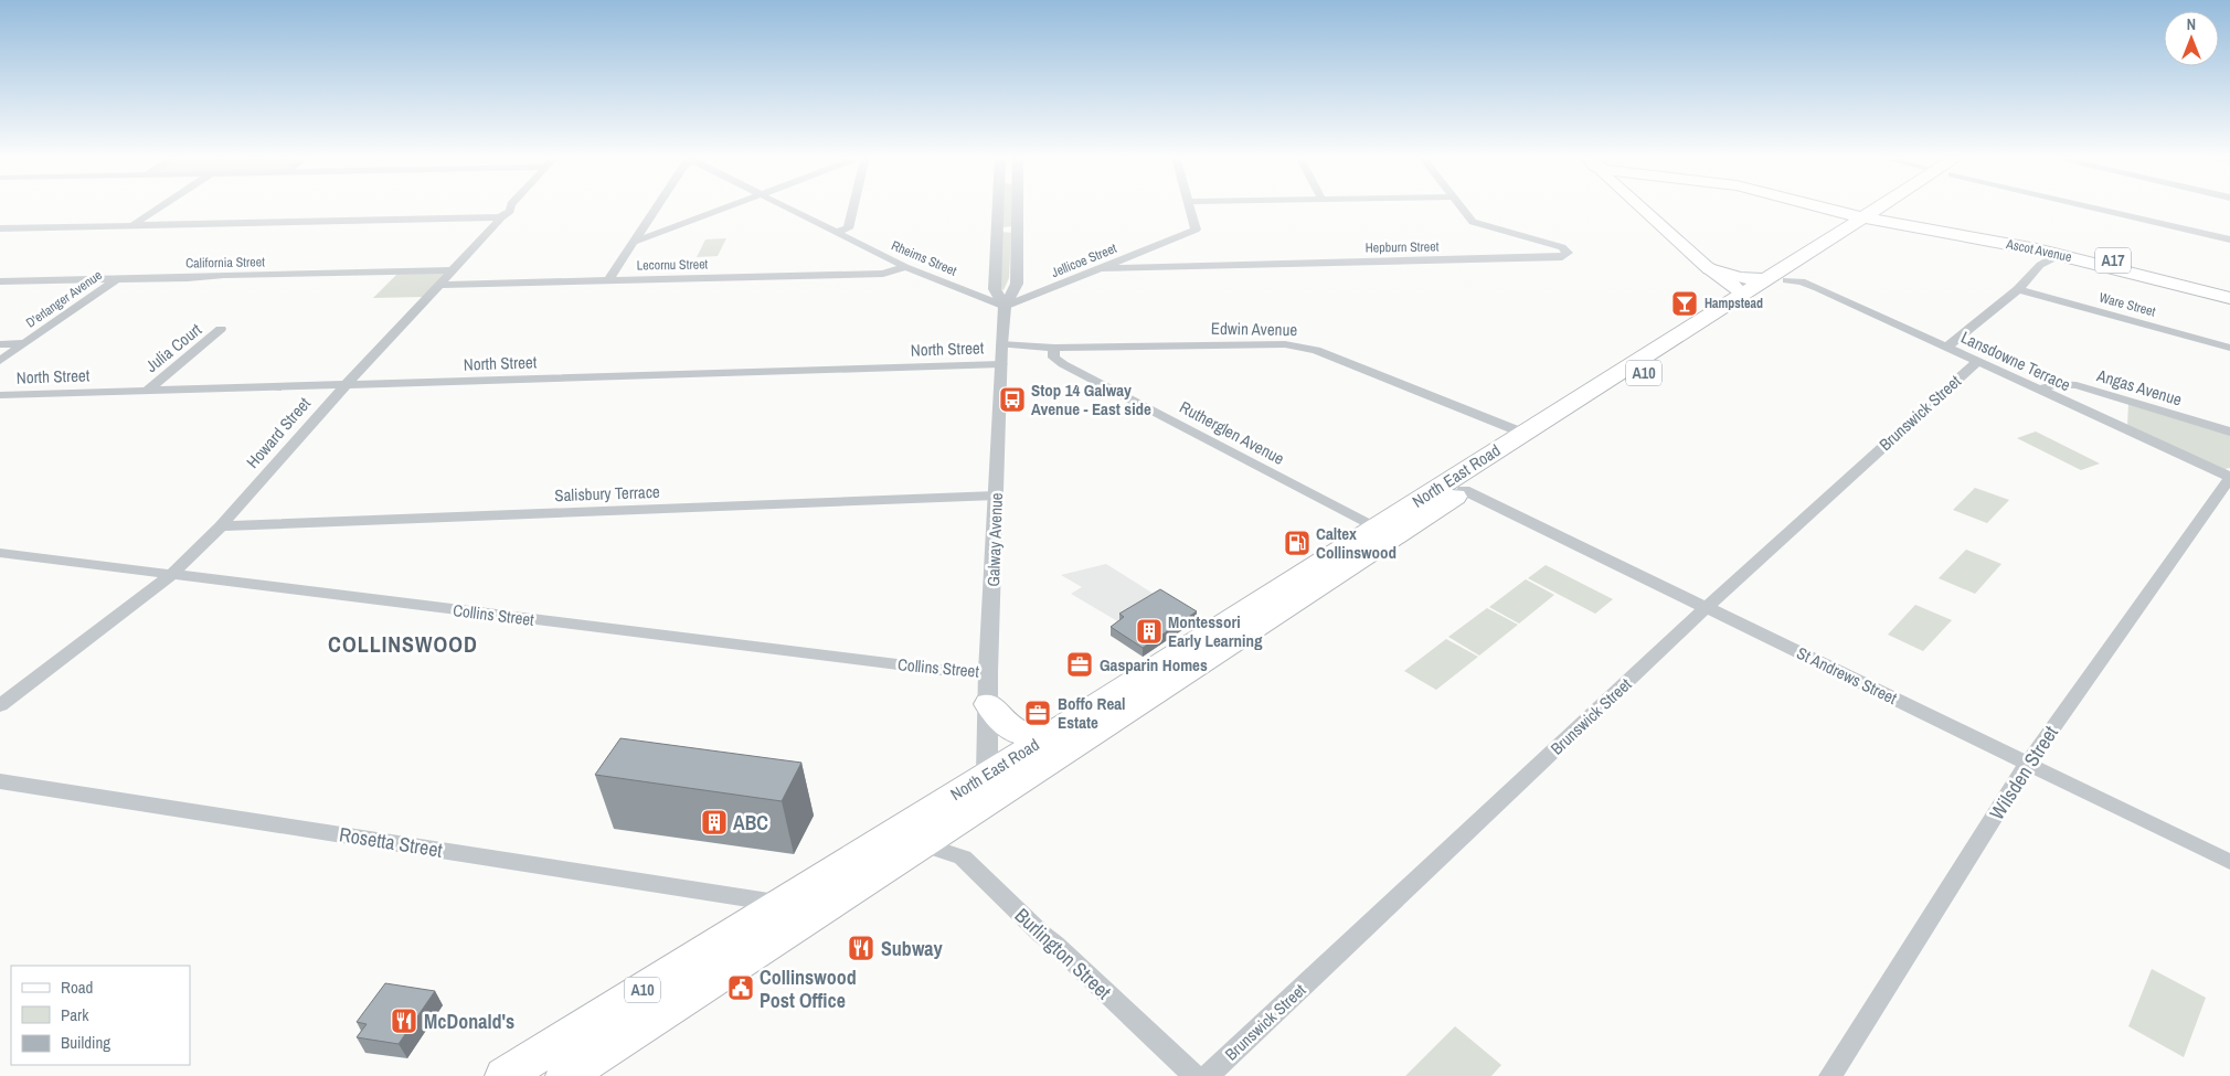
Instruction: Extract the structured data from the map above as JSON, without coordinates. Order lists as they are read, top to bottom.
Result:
{
  "streets": {
    "highway": [
      "Ascot Avenue",
      "A17",
      "A10",
      "North East Road"
    ],
    "street": [
      "Hepburn Street",
      "Rheims Street",
      "Jellicoe Street",
      "California Street",
      "Lecornu Street",
      "D'erlanger Avenue",
      "Ware Street",
      "Edwin Avenue",
      "Julia Court",
      "North Street",
      "Lansdowne Terrace",
      "Angas Avenue",
      "Brunswick Street",
      "Howard Street",
      "Rutherglen Avenue",
      "Salisbury Terrace",
      "Galway Avenue",
      "Collins Street",
      "St Andrews Street",
      "Wilsden Street",
      "Rosetta Street",
      "Burlington Street"
    ]
  },
  "crossings": [
    ["Hepburn Street", "Jellicoe Street"],
    ["Ascot Avenue", "A17"],
    ["Ascot Avenue", "North East Road"],
    ["Rheims Street", "Jellicoe Street"],
    ["Rheims Street", "Lecornu Street"],
    ["Rheims Street", "Galway Avenue"],
    ["Jellicoe Street", "Galway Avenue"],
    ["A17", "North East Road"],
    ["California Street", "D'erlanger Avenue"],
    ["California Street", "Howard Street"],
    ["Lecornu Street", "Howard Street"],
    ["Edwin Avenue", "Rutherglen Avenue"],
    ["Edwin Avenue", "North East Road"],
    ["Edwin Avenue", "Galway Avenue"],
    ["Julia Court", "North Street"],
    ["North Street", "Howard Street"],
    ["North Street", "Galway Avenue"],
    ["Lansdowne Terrace", "Angas Avenue"],
    ["Lansdowne Terrace", "Brunswick Street"],
    ["Lansdowne Terrace", "North East Road"],
    ["Lansdowne Terrace", "Wilsden Street"],
    ["Brunswick Street", "St Andrews Street"],
    ["Howard Street", "Salisbury Terrace"],
    ["Howard Street", "Collins Street"],
    ["Rutherglen Avenue", "North East Road"],
    ["North East Road", "Galway Avenue"],
    ["North East Road", "St Andrews Street"],
    ["North East Road", "Rosetta Street"],
    ["North East Road", "Burlington Street"],
    ["Salisbury Terrace", "Galway Avenue"],
    ["Galway Avenue", "Collins Street"],
    ["St Andrews Street", "Wilsden Street"]
  ],
  "districts": ["COLLINSWOOD"],
  "places": {
    "bar": ["Hampstead"],
    "bus stop": ["Stop 14 Galway Avenue - East side"],
    "fuel station": ["Caltex Collinswood"],
    "building": ["Montessori Early Learning", "ABC"],
    "office": ["Gasparin Homes", "Boffo Real Estate"],
    "restaurant": ["Subway", "McDonald's"],
    "public building": ["Collinswood Post Office"]
  },
  "legend": ["Road", "Park", "Building"],
  "north": "top"
}
